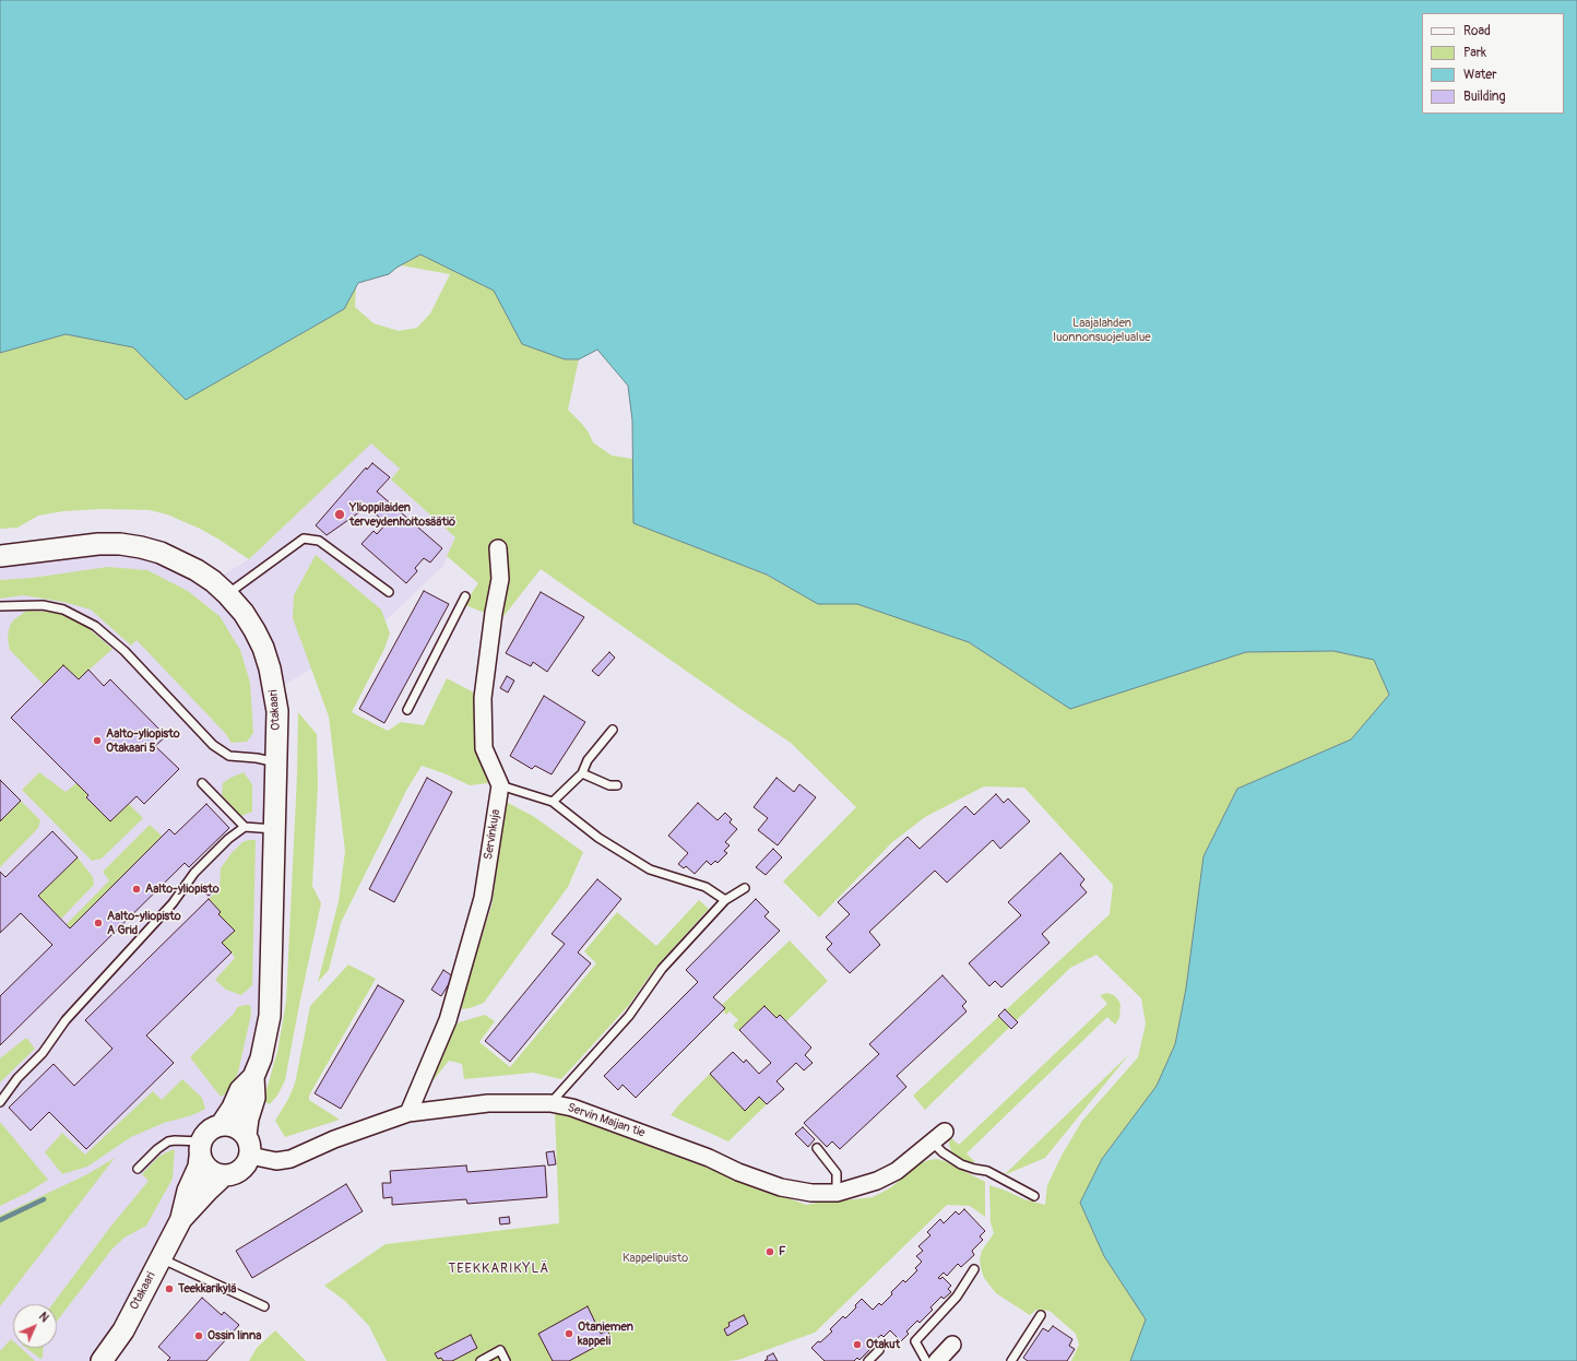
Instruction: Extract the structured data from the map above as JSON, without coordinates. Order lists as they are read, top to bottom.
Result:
{
  "streets": {
    "street": ["Otakaari", "Servinkuja", "Servin Maijan tie"]
  },
  "crossings": [
    ["Otakaari", "Servin Maijan tie"],
    ["Servinkuja", "Servin Maijan tie"]
  ],
  "districts": ["TEEKKARIKYLÄ"],
  "parks": ["Laajalahden luonnonsuojelualue", "Kappelipuisto"],
  "places": [
    "Ylioppilaiden terveydenhoitosäätiö",
    "Aalto-yliopisto Otakaari 5",
    "Aalto-yliopisto",
    "Aalto-yliopisto A Grid",
    "F",
    "Teekkarikylä",
    "Otaniemen kappeli",
    "Ossin linna",
    "Otakut"
  ],
  "legend": [
    "Road",
    "Park",
    "Water",
    "Building"
  ],
  "north": "top right"
}
